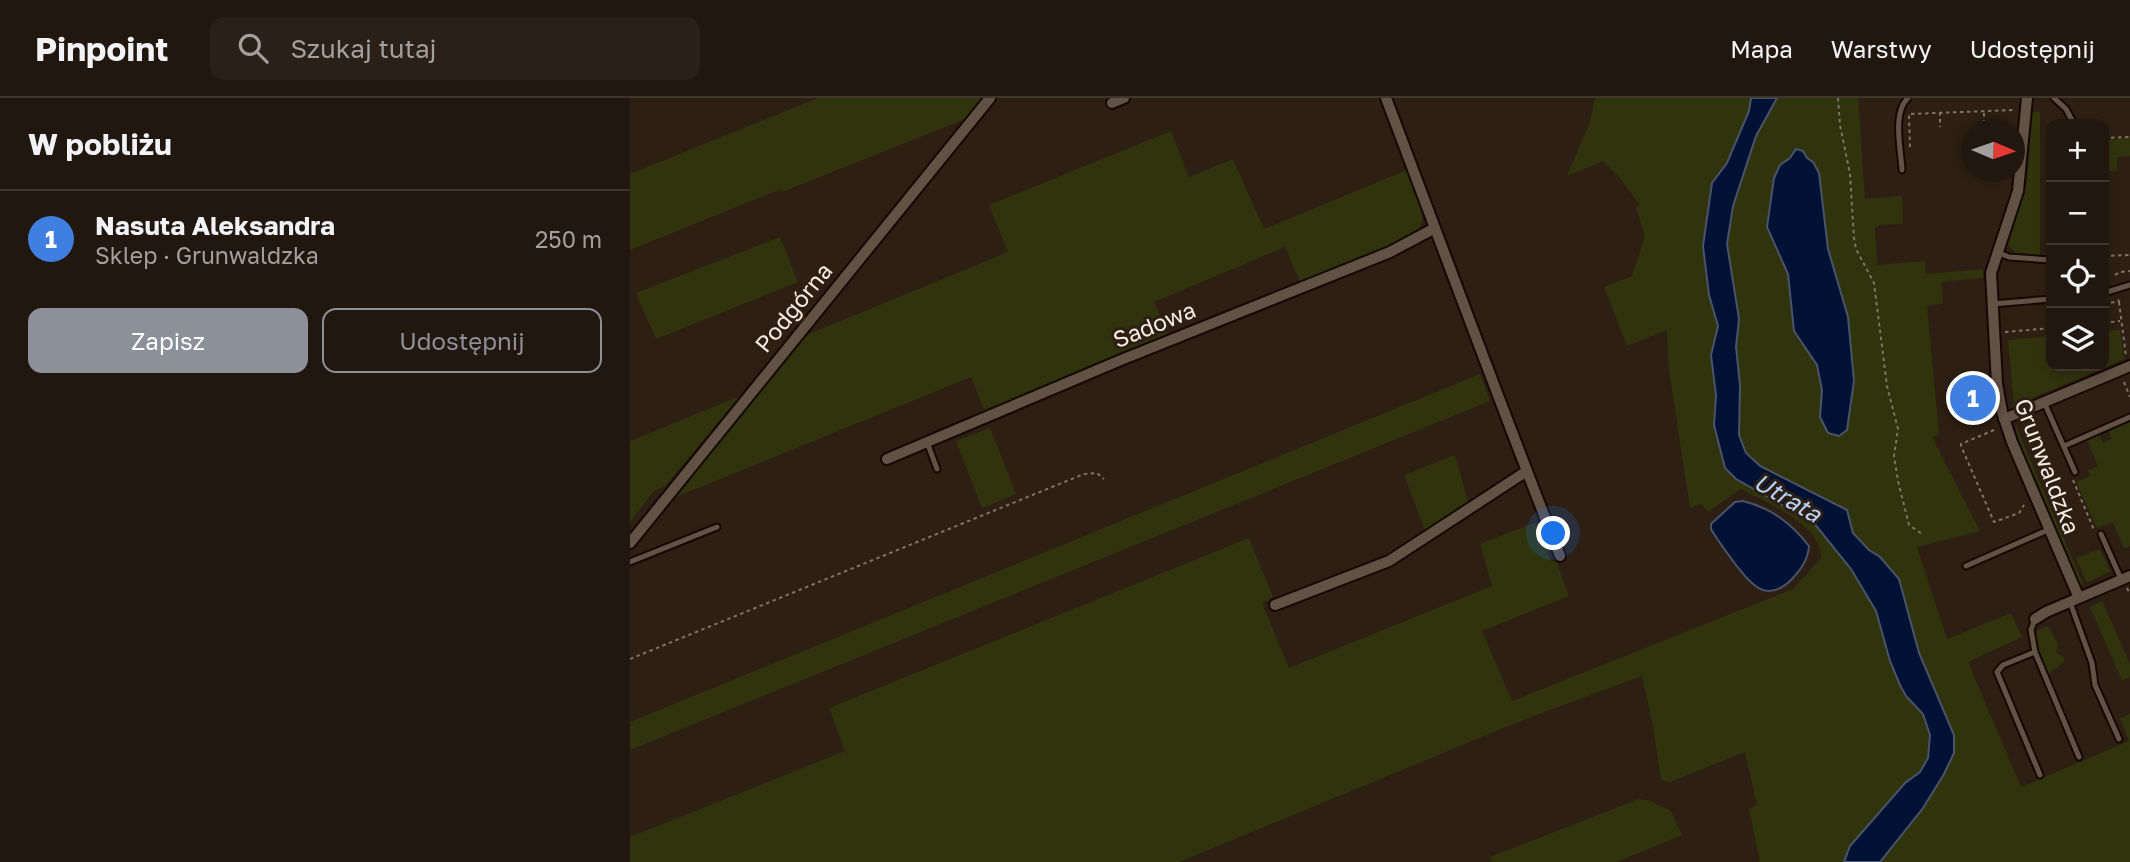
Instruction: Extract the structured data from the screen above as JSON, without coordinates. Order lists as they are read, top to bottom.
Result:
{
  "streets": {
    "street": ["Podgórna", "Sadowa", "Grunwaldzka"]
  },
  "water": ["Utrata"],
  "north": "right",
  "page": {
    "header": "Pinpoint",
    "search": "Szukaj tutaj",
    "nav": ["Mapa", "Warstwy", "Udostępnij"],
    "heading": "W pobliżu",
    "map_buttons": ["+", "−"],
    "list": [
      {
        "mark": "1",
        "name": "Nasuta Aleksandra",
        "note": "Sklep · Grunwaldzka",
        "value": "250 m"
      }
    ],
    "buttons": ["Zapisz", "Udostępnij"],
    "pins": "1"
  }
}
